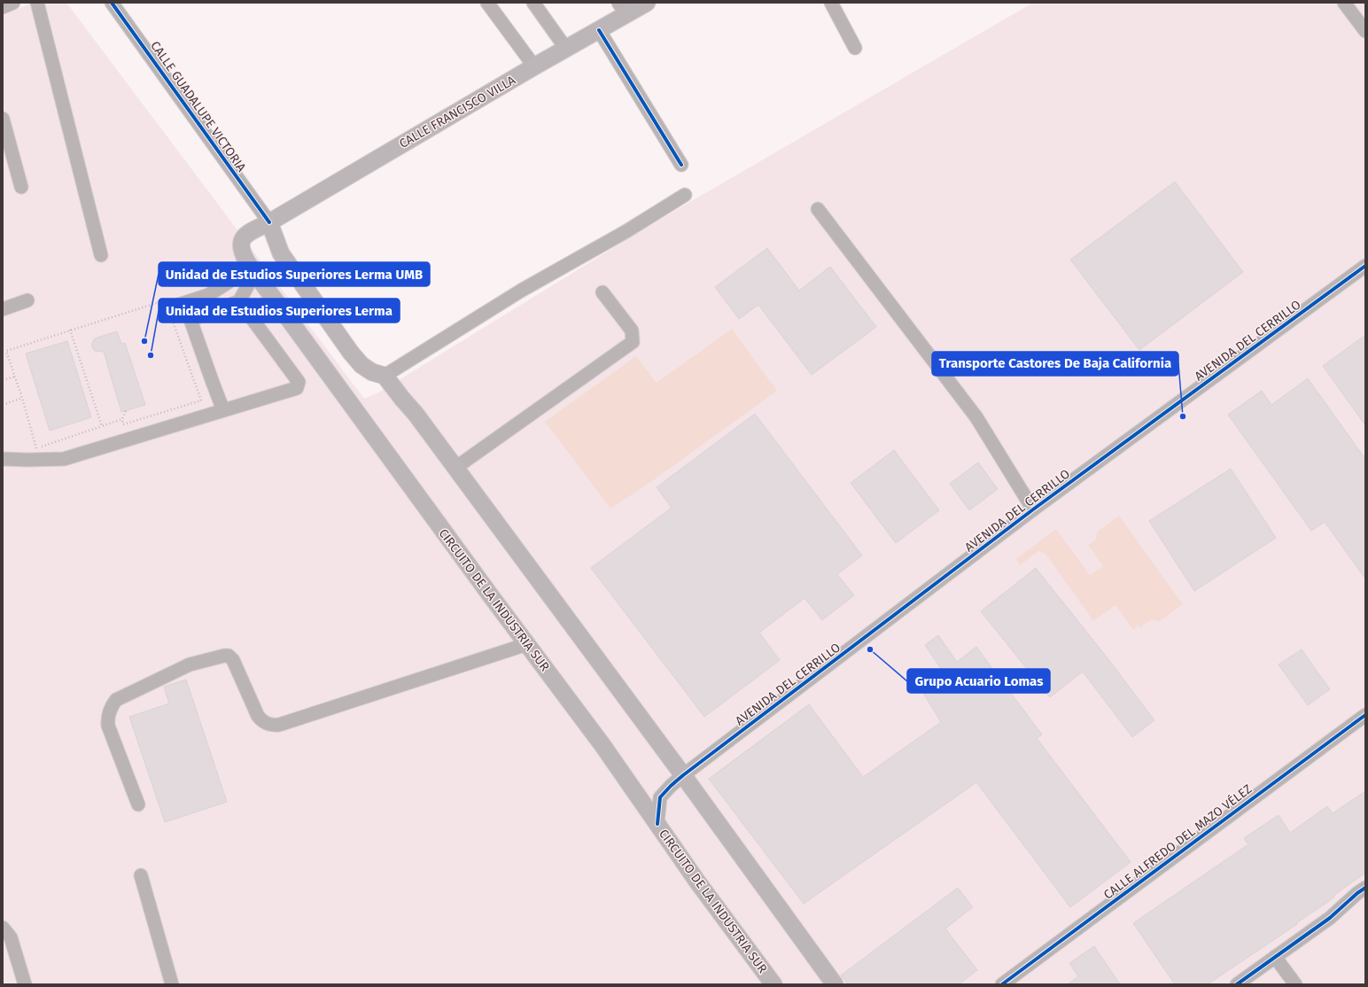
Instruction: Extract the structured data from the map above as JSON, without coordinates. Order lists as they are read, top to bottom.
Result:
{
  "streets": {
    "main road": ["CALLE FRANCISCO VILLA", "CIRCUITO DE LA INDUSTRIA SUR"],
    "street": ["CALLE GUADALUPE VICTORIA", "AVENIDA DEL CERRILLO", "CALLE ALFREDO DEL MAZO VÉLEZ"]
  },
  "crossings": [
    ["CALLE GUADALUPE VICTORIA", "CALLE FRANCISCO VILLA"],
    ["CALLE GUADALUPE VICTORIA", "CIRCUITO DE LA INDUSTRIA SUR"],
    ["CALLE FRANCISCO VILLA", "CIRCUITO DE LA INDUSTRIA SUR"],
    ["AVENIDA DEL CERRILLO", "CIRCUITO DE LA INDUSTRIA SUR"]
  ],
  "places": [
    "Unidad de Estudios Superiores Lerma UMB",
    "Unidad de Estudios Superiores Lerma",
    "Transporte Castores De Baja California",
    "Grupo Acuario Lomas"
  ]
}
